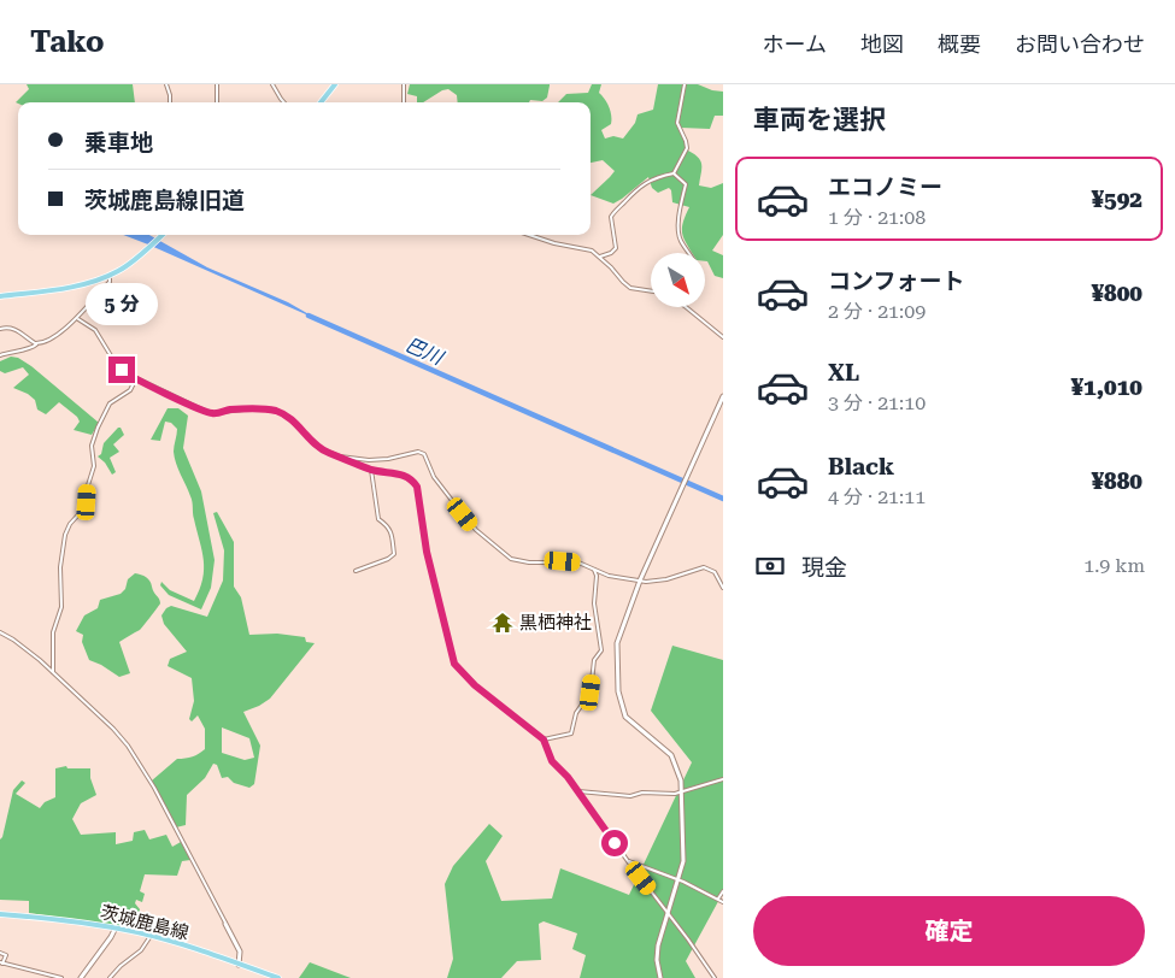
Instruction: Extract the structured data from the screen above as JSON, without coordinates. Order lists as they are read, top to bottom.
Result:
{
  "streets": {
    "main road": ["茨城鹿島線"]
  },
  "water": ["巴川"],
  "places": {
    "temple": ["黒栖神社"]
  },
  "north": "bottom right",
  "page": {
    "header": "Tako",
    "nav": [
      "ホーム",
      "地図",
      "概要",
      "お問い合わせ"
    ],
    "heading": "車両を選択",
    "banner": ["乗車地", "茨城鹿島線旧道"],
    "list": [
      {
        "name": "エコノミー",
        "note": "1 分 · 21:08",
        "value": "¥592"
      },
      {
        "name": "コンフォート",
        "note": "2 分 · 21:09",
        "value": "¥800"
      },
      {
        "name": "XL",
        "note": "3 分 · 21:10",
        "value": "¥1,010"
      },
      {
        "name": "Black",
        "note": "4 分 · 21:11",
        "value": "¥880"
      }
    ],
    "bubble": "5 分",
    "pay": ["現金", "1.9 km"],
    "buttons": "確定"
  }
}
